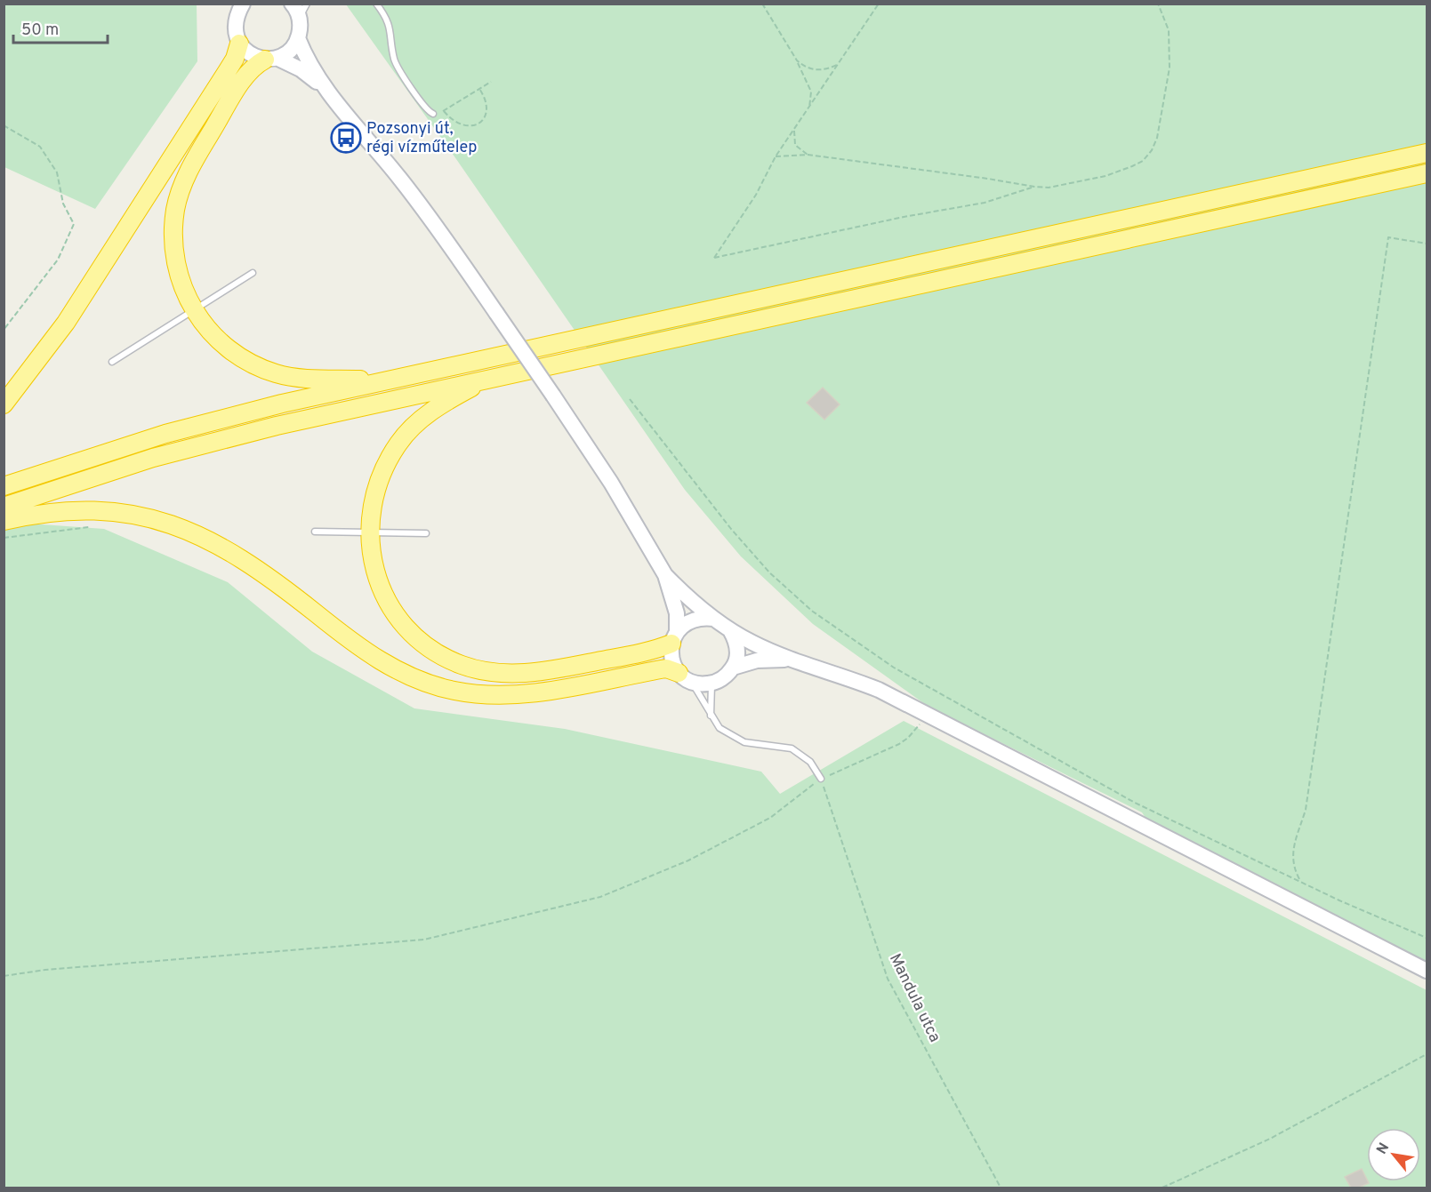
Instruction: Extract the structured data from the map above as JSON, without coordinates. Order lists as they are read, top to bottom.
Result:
{
  "streets": {
    "path": ["Mandula utca"]
  },
  "places": {
    "bus stop": ["Pozsonyi út, régi vízműtelep"]
  },
  "scale_bar": "50 m",
  "north": "top left"
}
